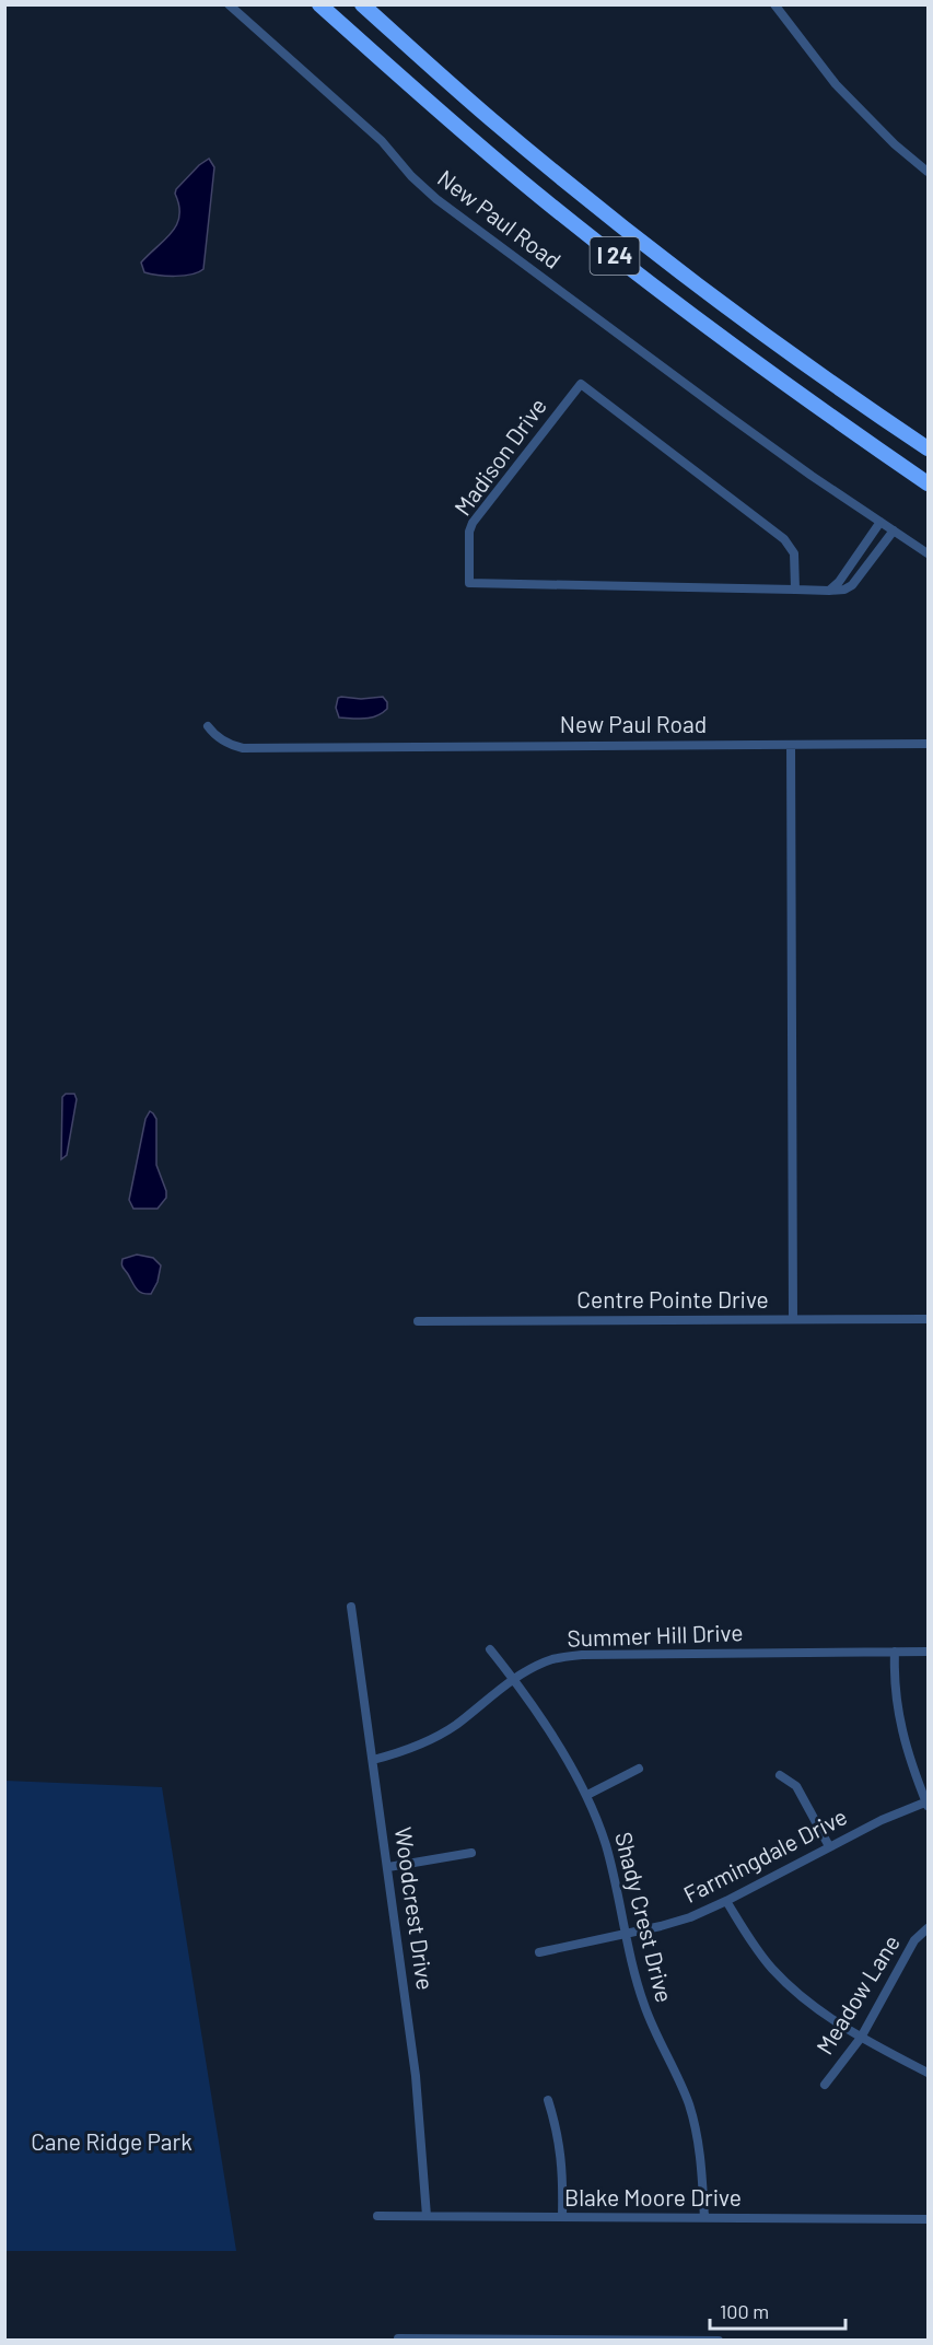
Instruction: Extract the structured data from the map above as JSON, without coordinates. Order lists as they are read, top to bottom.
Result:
{
  "streets": {
    "highway": ["I 24"],
    "street": [
      "New Paul Road",
      "Madison Drive",
      "Centre Pointe Drive",
      "Summer Hill Drive",
      "Farmingdale Drive",
      "Woodcrest Drive",
      "Shady Crest Drive",
      "Meadow Lane",
      "Blake Moore Drive"
    ]
  },
  "crossings": [
    ["New Paul Road", "Madison Drive"],
    ["Summer Hill Drive", "Woodcrest Drive"],
    ["Summer Hill Drive", "Shady Crest Drive"],
    ["Farmingdale Drive", "Shady Crest Drive"],
    ["Woodcrest Drive", "Blake Moore Drive"],
    ["Shady Crest Drive", "Blake Moore Drive"]
  ],
  "parks": ["Cane Ridge Park"],
  "scale_bar": "100 m"
}
